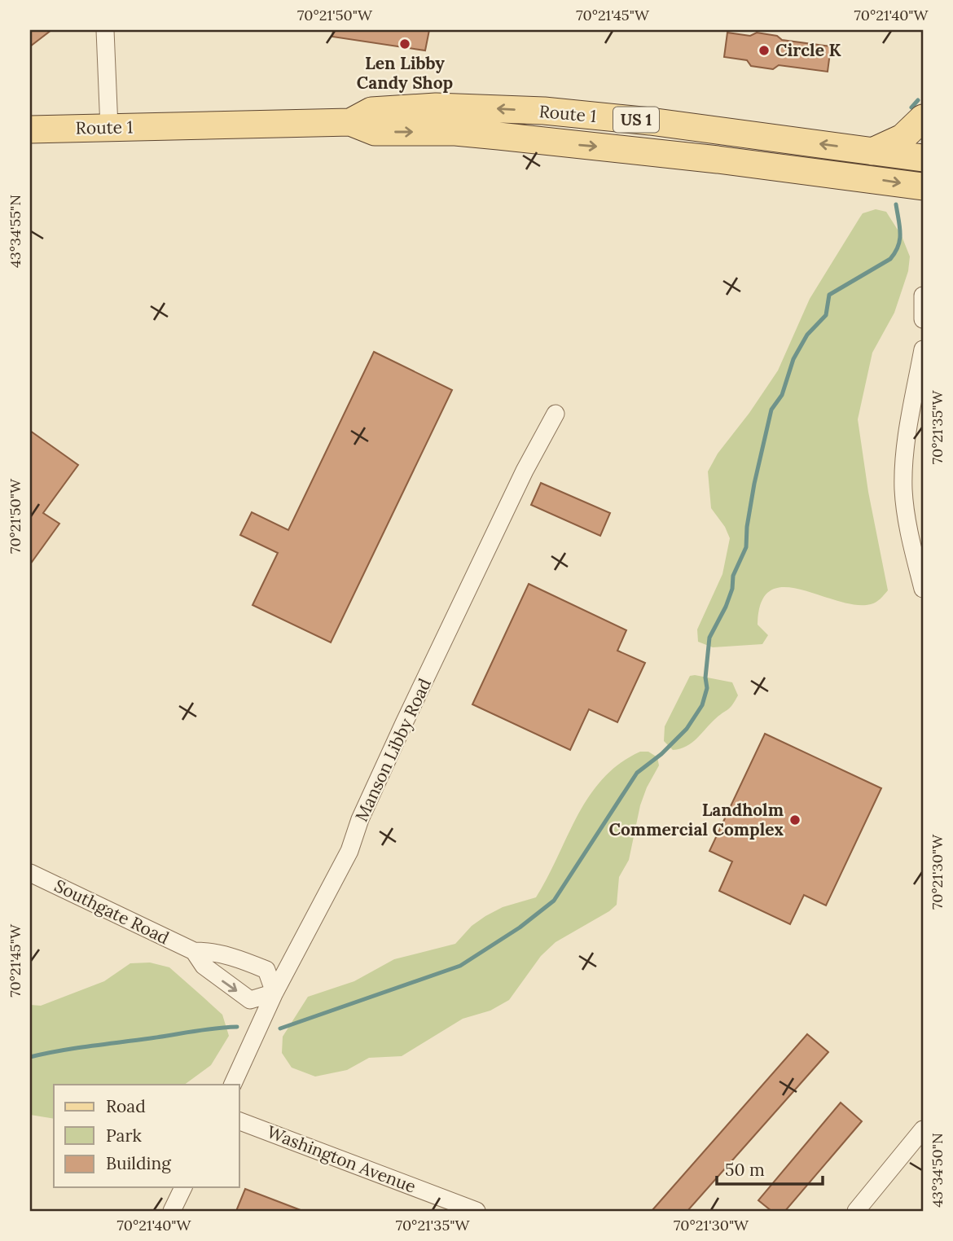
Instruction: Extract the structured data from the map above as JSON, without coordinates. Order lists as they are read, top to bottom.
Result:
{
  "streets": {
    "main road": ["Route 1", "US 1"],
    "street": ["Manson Libby Road", "Southgate Road", "Washington Avenue"]
  },
  "crossings": [
    ["Manson Libby Road", "Southgate Road"]
  ],
  "places": ["Len Libby Candy Shop", "Circle K", "Landholm Commercial Complex"],
  "legend": ["Road", "Park", "Building"],
  "scale_bar": "50 m",
  "coordinates": [
    "70°21'50\"W",
    "70°21'45\"W",
    "70°21'40\"W",
    "43°34'55\"N",
    "70°21'35\"W",
    "70°21'30\"W",
    "43°34'50\"N"
  ]
}
